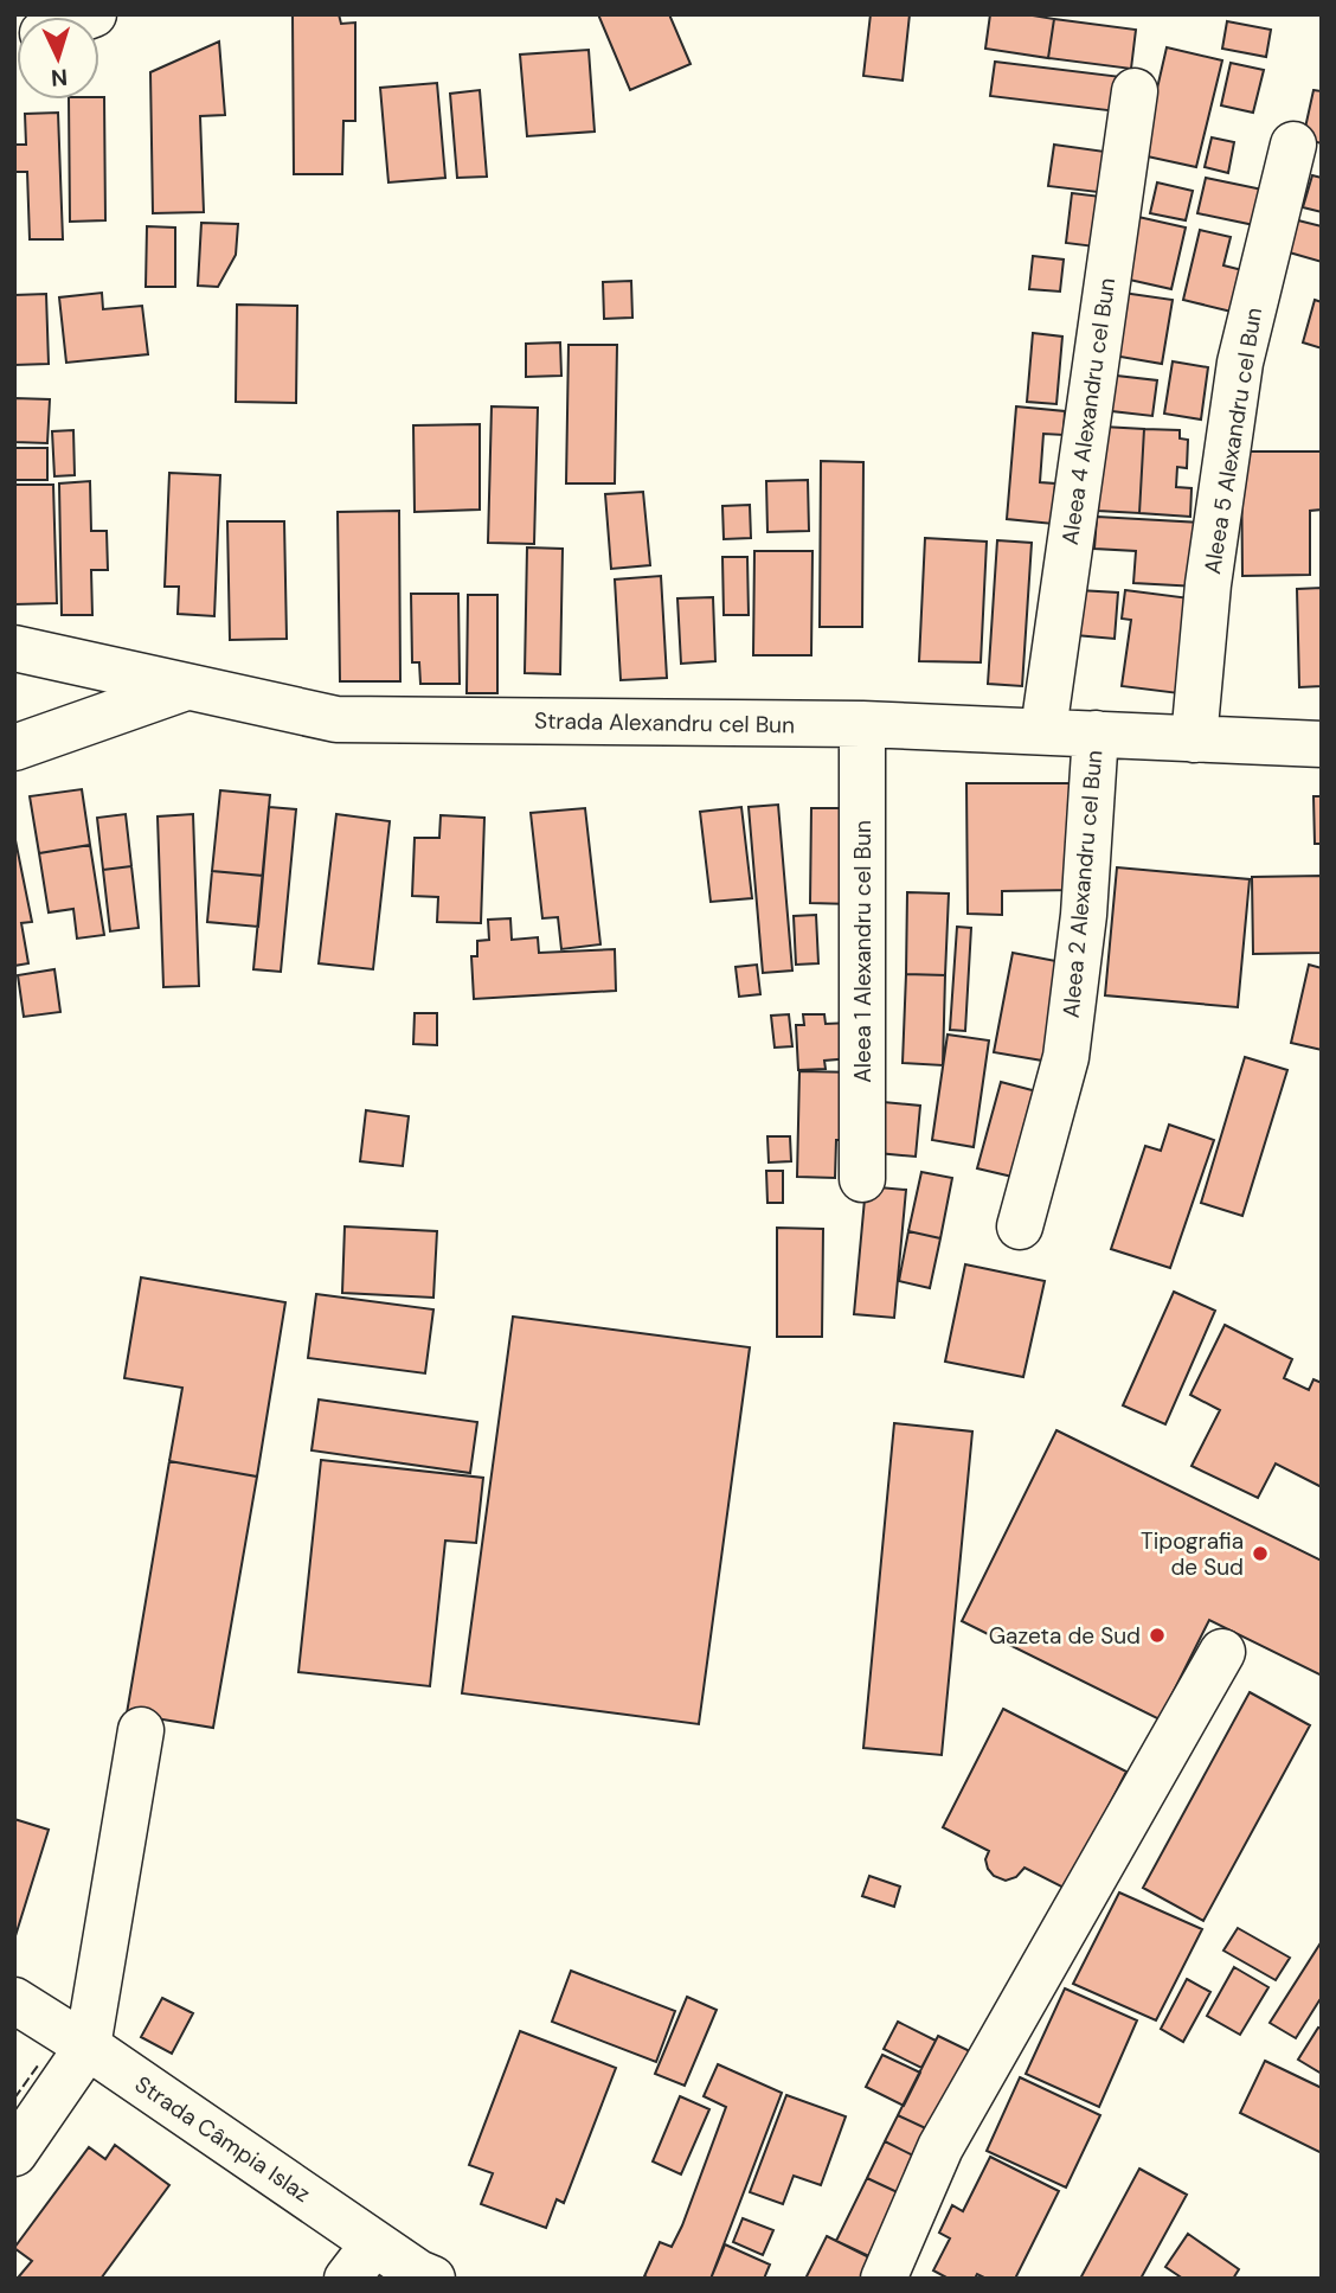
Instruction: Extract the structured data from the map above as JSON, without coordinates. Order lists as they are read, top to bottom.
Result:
{
  "streets": {
    "street": [
      "Aleea 4 Alexandru cel Bun",
      "Aleea 5 Alexandru cel Bun",
      "Strada Alexandru cel Bun",
      "Aleea 2 Alexandru cel Bun",
      "Aleea 1 Alexandru cel Bun",
      "Strada Câmpia Islaz"
    ]
  },
  "crossings": [
    ["Aleea 4 Alexandru cel Bun", "Strada Alexandru cel Bun"],
    ["Aleea 5 Alexandru cel Bun", "Strada Alexandru cel Bun"],
    ["Strada Alexandru cel Bun", "Aleea 2 Alexandru cel Bun"],
    ["Strada Alexandru cel Bun", "Aleea 1 Alexandru cel Bun"]
  ],
  "places": ["Tipografia de Sud", "Gazeta de Sud"],
  "north": "bottom"
}
